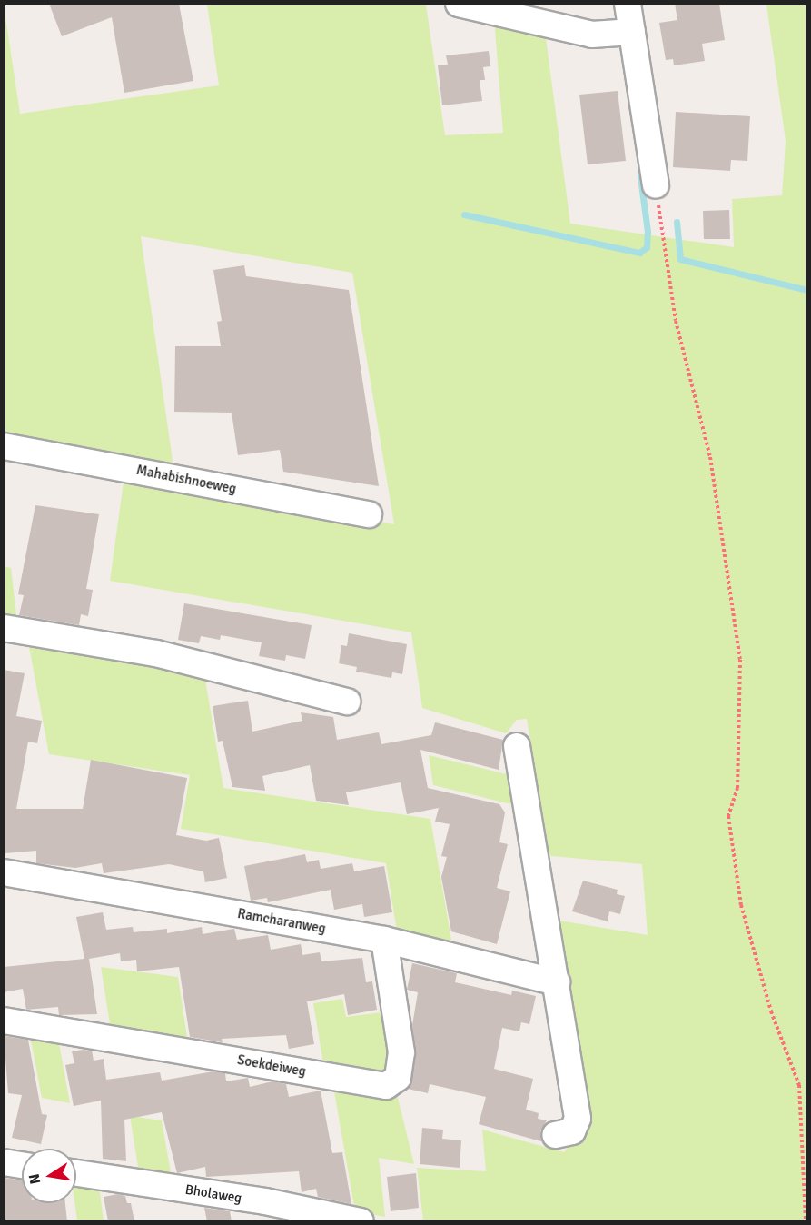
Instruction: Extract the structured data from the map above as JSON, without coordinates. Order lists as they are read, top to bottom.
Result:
{
  "streets": {
    "street": [
      "Mahabishnoeweg",
      "Ramcharanweg",
      "Soekdeiweg",
      "Bholaweg"
    ]
  },
  "crossings": [
    ["Ramcharanweg", "Soekdeiweg"]
  ],
  "north": "left"
}
